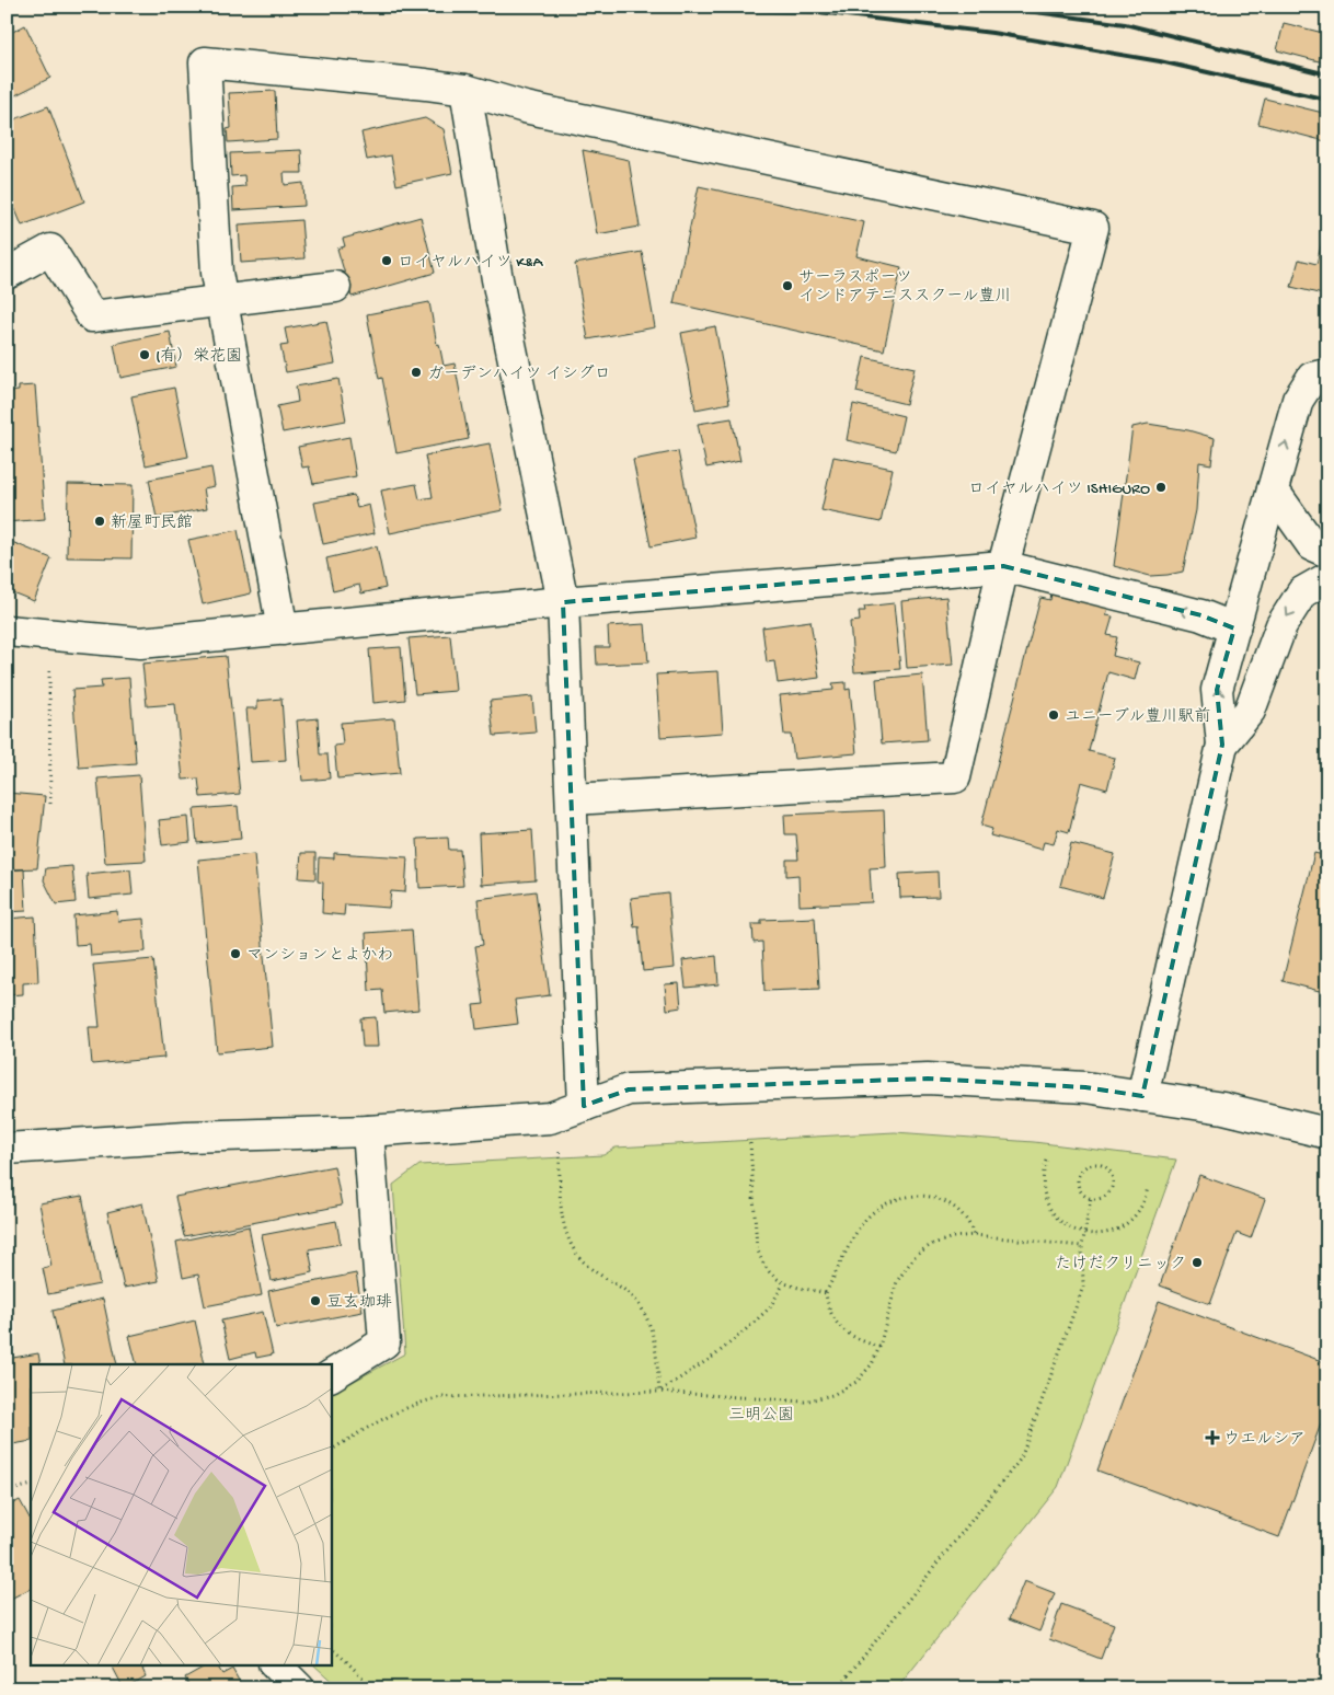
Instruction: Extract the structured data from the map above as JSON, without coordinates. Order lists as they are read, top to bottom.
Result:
{
  "parks": ["三明公園"],
  "places": {
    "other": [
      "ロイヤルハイツ K&A",
      "サーラスポーツ インドアテニススクール豊川",
      "(有）栄花園",
      "ガーデンハイツ イシグロ",
      "ロイヤルハイツ ISHIGURO",
      "新屋町民館",
      "ユニーブル豊川駅前",
      "マンションとよかわ",
      "たけだクリニック",
      "豆玄珈琲"
    ],
    "health": ["ウエルシア"]
  }
}
